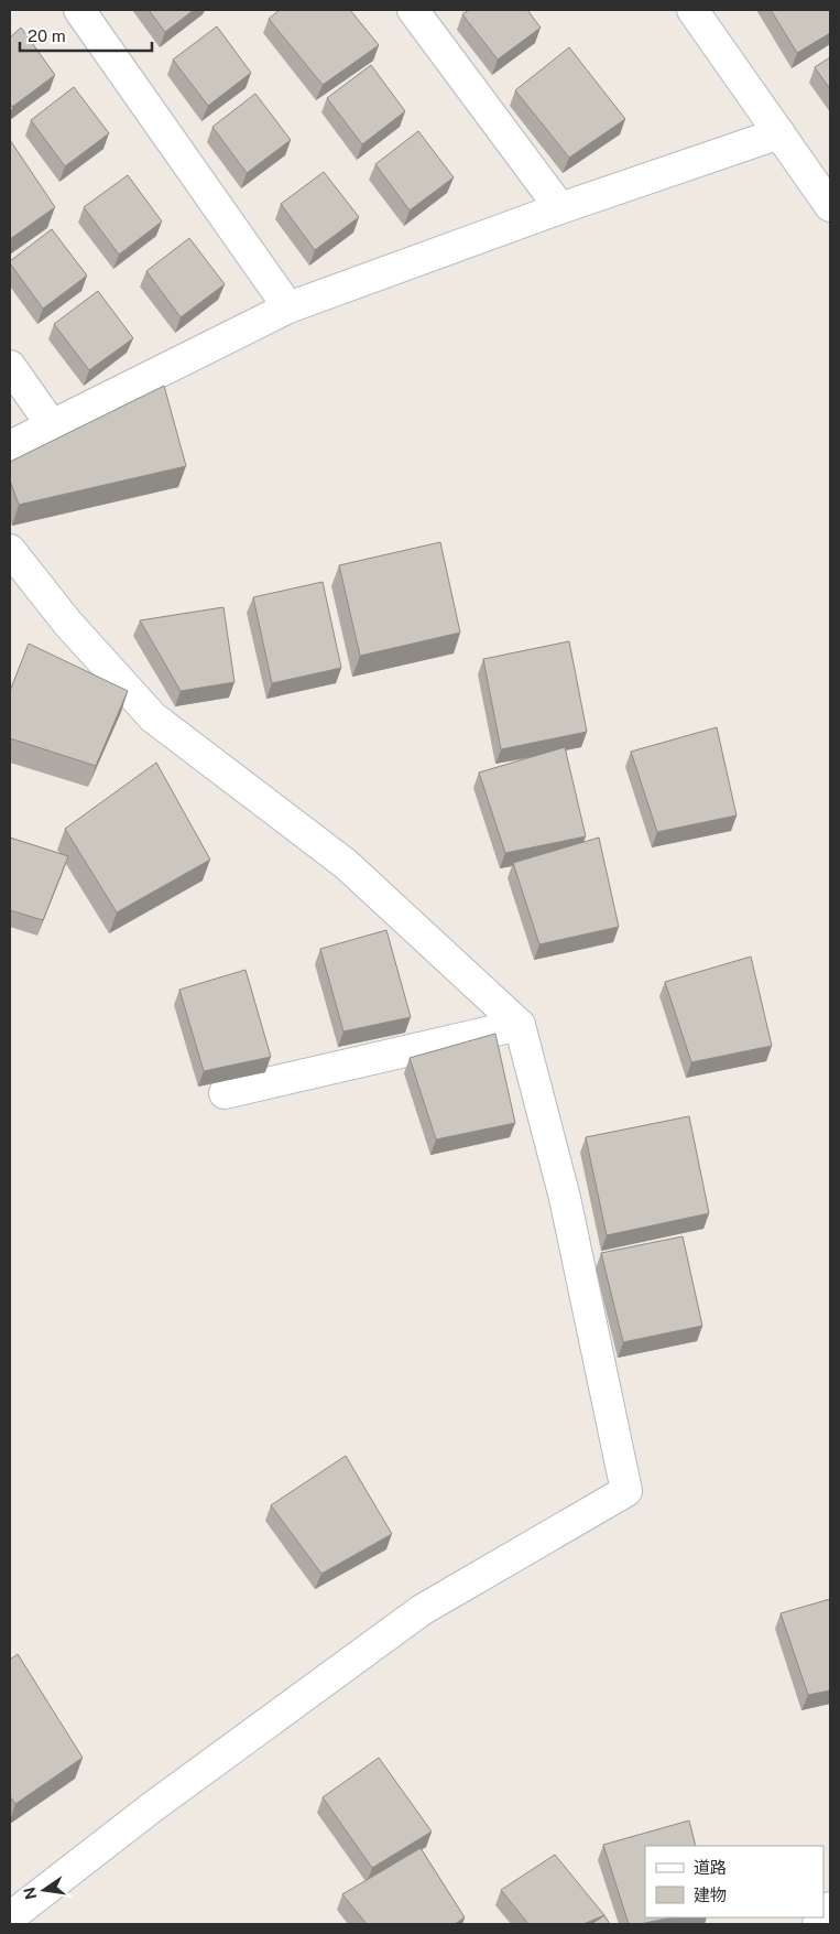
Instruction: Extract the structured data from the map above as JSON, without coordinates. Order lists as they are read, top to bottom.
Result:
{
  "legend": ["道路", "建物"],
  "scale_bar": "20 m",
  "north": "left"
}
